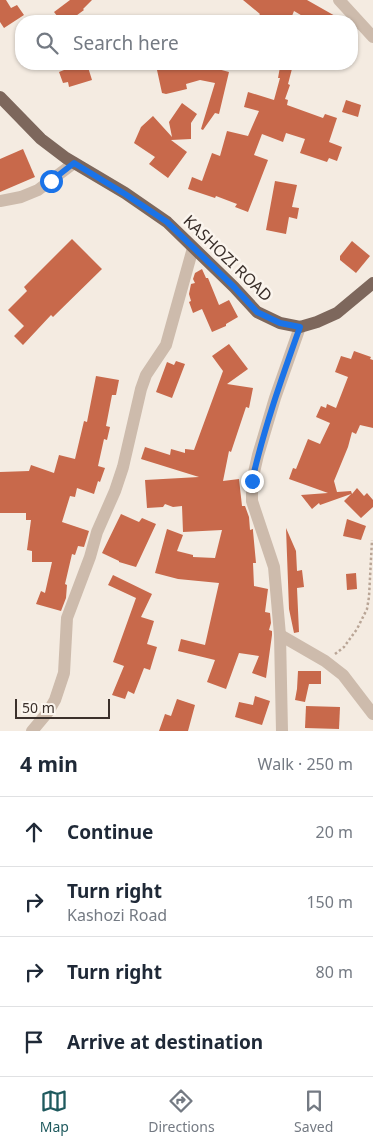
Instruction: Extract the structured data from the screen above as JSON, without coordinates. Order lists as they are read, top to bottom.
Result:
{
  "streets": {
    "main road": ["KASHOZI ROAD"]
  },
  "scale_bar": "50 m",
  "page": {
    "search": "Search here",
    "scale": "50 m",
    "heading": ["4 min", "Walk · 250 m"],
    "list": [
      ["Continue", "20 m"],
      ["Turn right", "Kashozi Road", "150 m"],
      ["Turn right", "80 m"],
      "Arrive at destination"
    ],
    "nav": ["Map", "Directions", "Saved"]
  }
}
